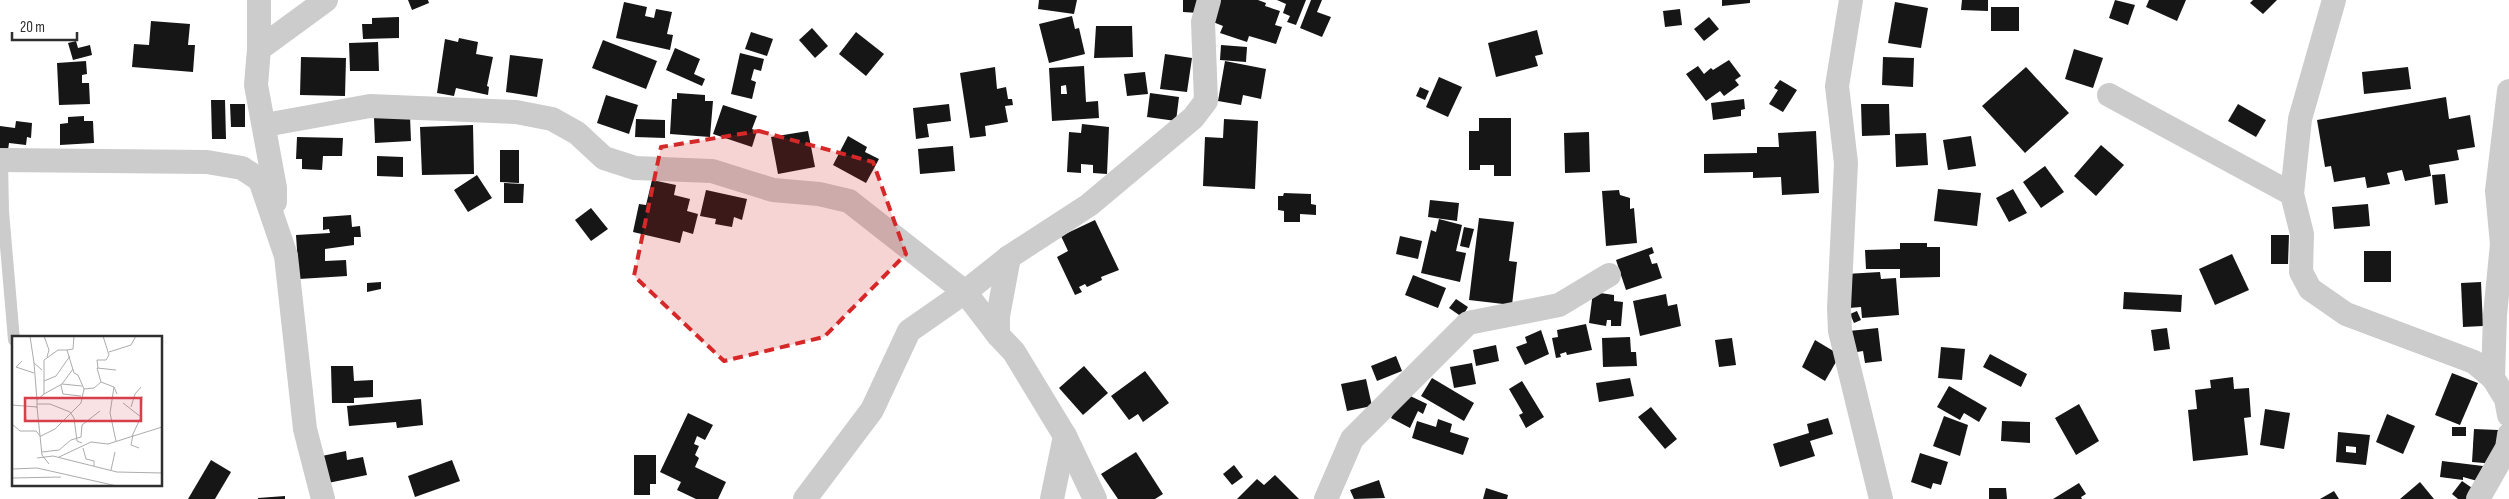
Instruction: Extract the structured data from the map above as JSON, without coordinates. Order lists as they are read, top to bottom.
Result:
{
  "scale_bar": "20 m"
}
